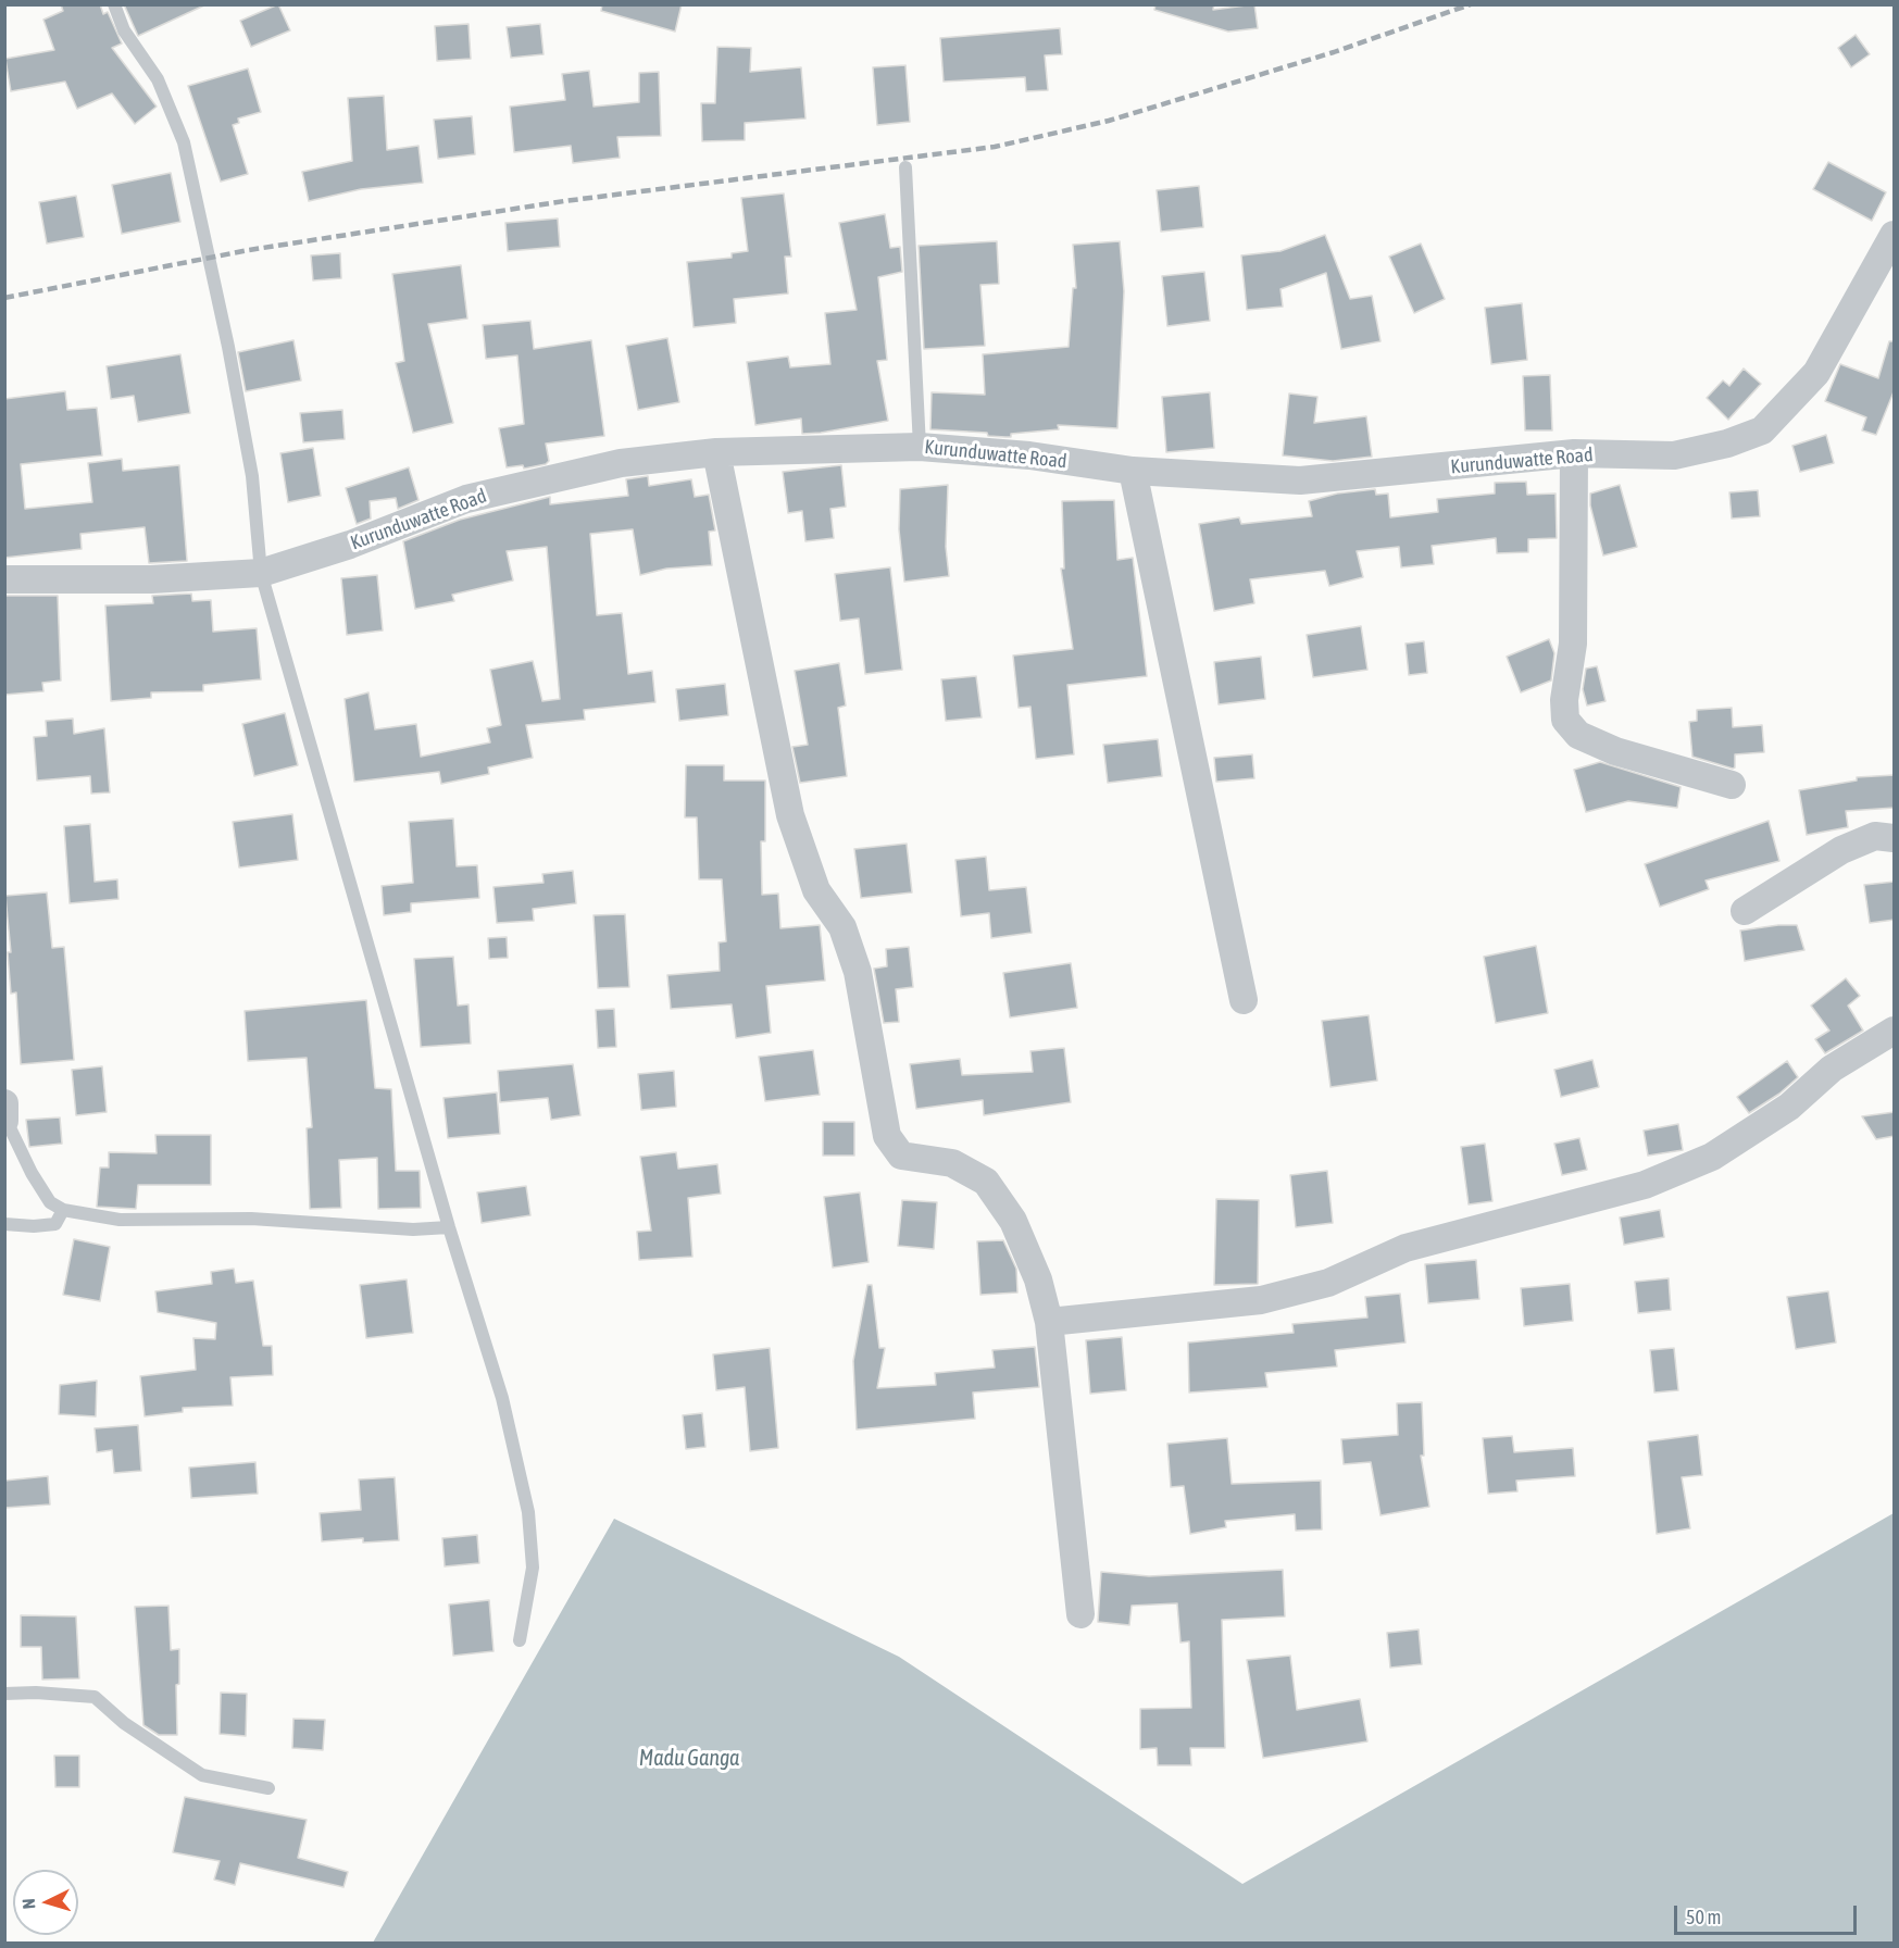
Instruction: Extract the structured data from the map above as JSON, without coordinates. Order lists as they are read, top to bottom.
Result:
{
  "streets": {
    "street": ["Kurunduwatte Road"]
  },
  "water": ["Madu Ganga"],
  "scale_bar": "50 m",
  "north": "left"
}
